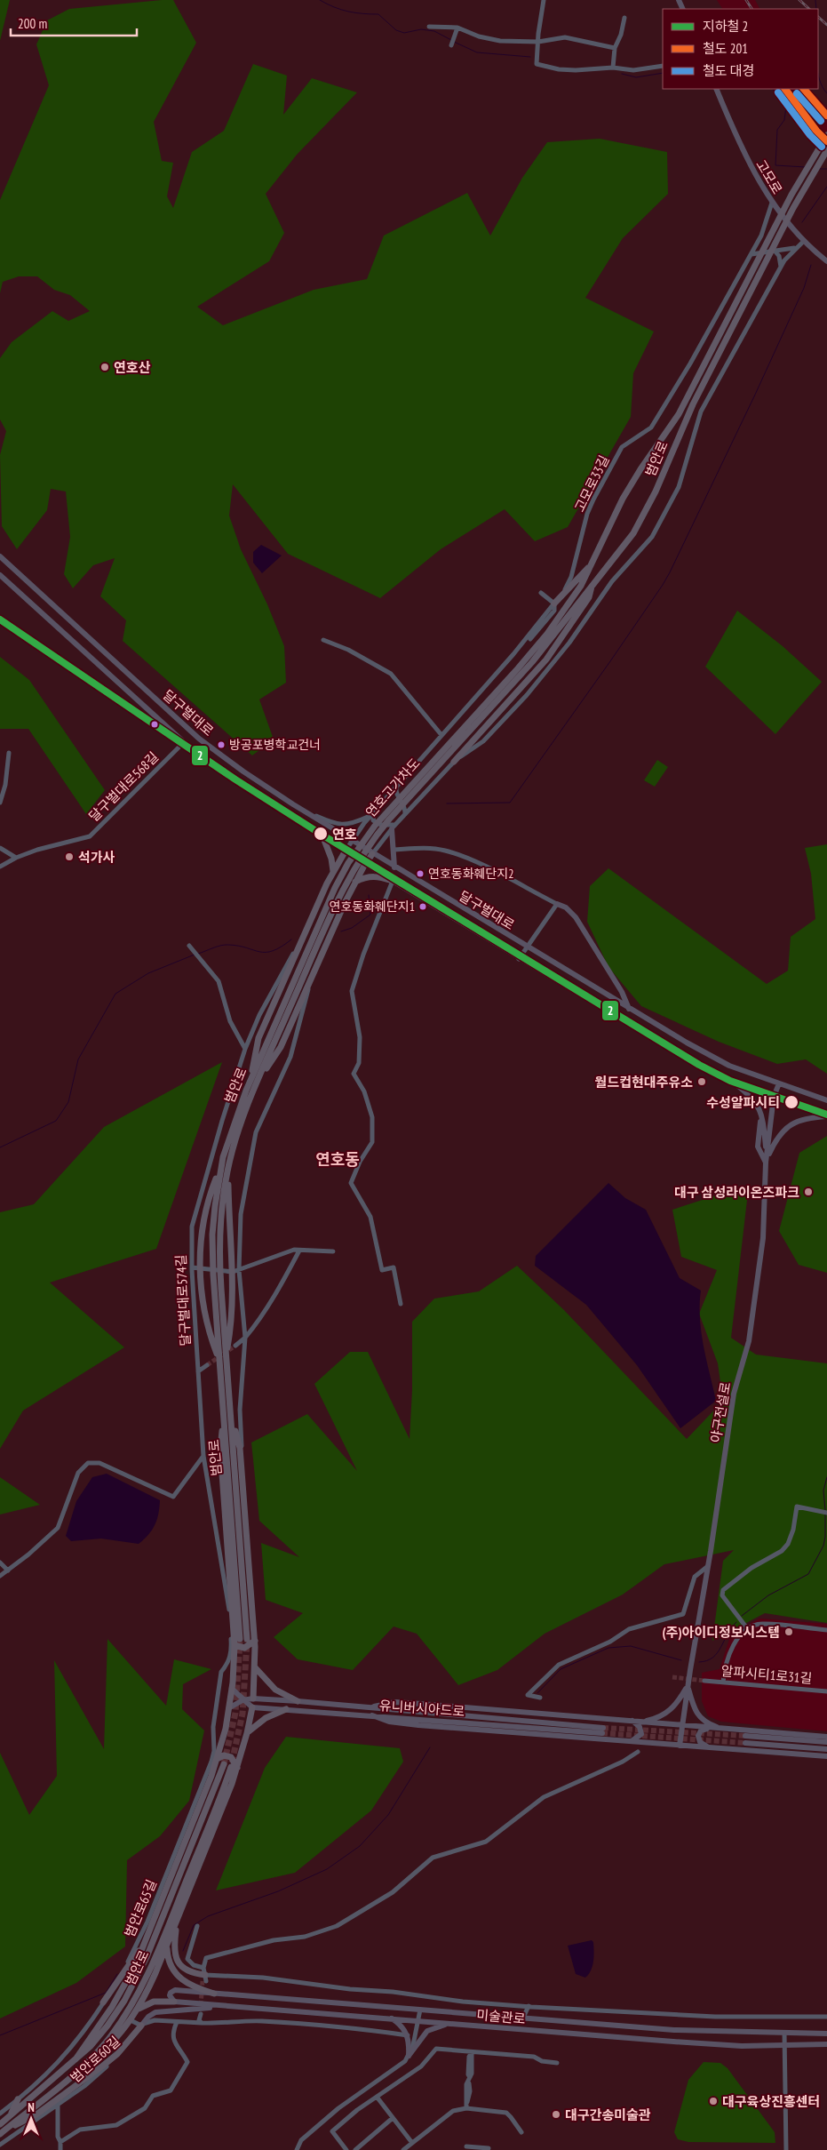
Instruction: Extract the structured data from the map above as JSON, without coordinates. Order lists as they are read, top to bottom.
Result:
{
  "streets": {
    "highway": ["범안로", "연호고가차도"],
    "main road": [
      "고모로",
      "달구벌대로",
      "야구전설로",
      "유니버시아드로",
      "미술관로"
    ],
    "street": [
      "고모로33길",
      "달구벌대로568길",
      "달구벌대로574길",
      "알파시티1로31길",
      "범안로65길",
      "범안로60길"
    ]
  },
  "crossings": [
    ["고모로", "고모로33길"],
    ["범안로", "연호고가차도"],
    ["고모로33길", "달구벌대로"],
    ["달구벌대로", "달구벌대로568길"],
    ["달구벌대로", "야구전설로"],
    ["달구벌대로574길", "범안로65길"]
  ],
  "districts": ["연호동"],
  "places": [
    "연호산",
    "방공포병학교건너",
    "연호",
    "석가사",
    "연호동화훼단지2",
    "연호동화훼단지1",
    "월드컵현대주유소",
    "수성알파시티",
    "대구 삼성라이온즈파크",
    "(주)아이디정보시스템",
    "대구육상진흥센터",
    "대구간송미술관"
  ],
  "lines": ["rail line 201", "rail line 대경", "metro line 2"],
  "legend": ["지하철 2", "철도 201", "철도 대경"],
  "scale_bar": "200 m",
  "north": "top"
}
